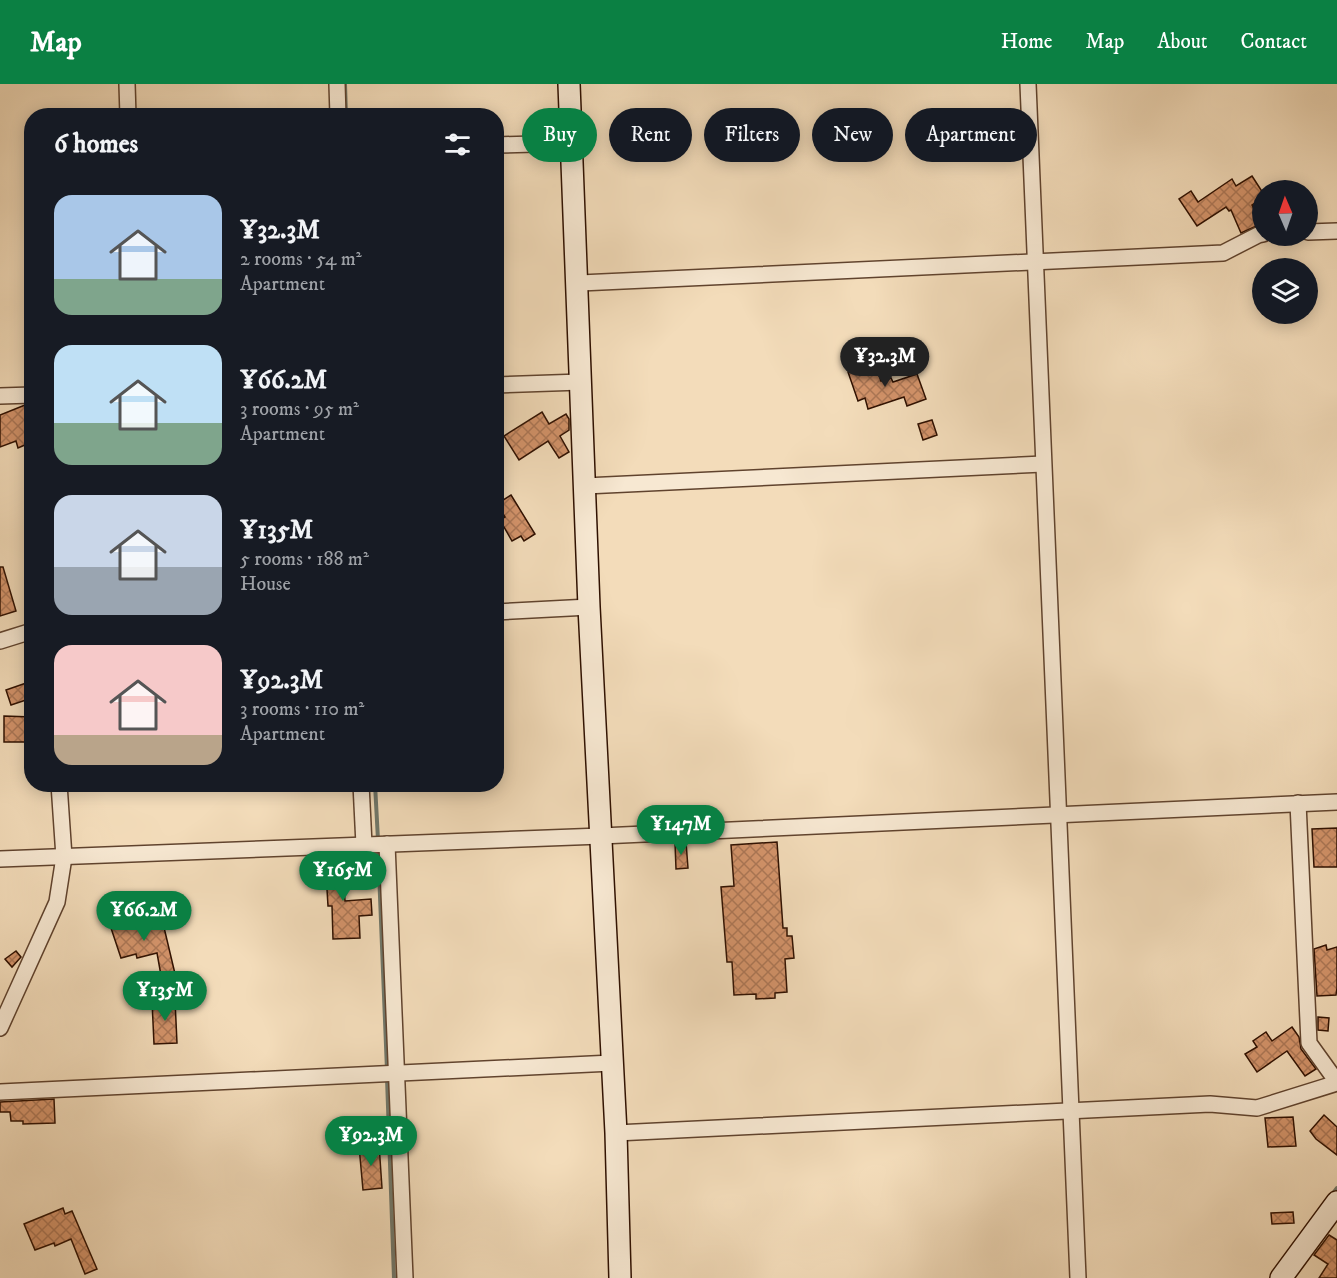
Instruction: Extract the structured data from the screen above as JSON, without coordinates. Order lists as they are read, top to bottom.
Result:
{
  "north": "top",
  "page": {
    "header": "Map",
    "nav": [
      "Home",
      "Map",
      "About",
      "Contact"
    ],
    "chip": [
      "Buy",
      "Rent",
      "Filters",
      "New",
      "Apartment"
    ],
    "heading": "6 homes",
    "list": [
      {
        "name": "¥32.3M",
        "note": "2 rooms · 54 m² · Apartment"
      },
      {
        "name": "¥66.2M",
        "note": "3 rooms · 95 m² · Apartment"
      },
      {
        "name": "¥135M",
        "note": "5 rooms · 188 m² · House"
      },
      {
        "name": "¥92.3M",
        "note": "3 rooms · 110 m² · Apartment"
      }
    ],
    "price": [
      "¥32.3M",
      "¥147M",
      "¥165M",
      "¥66.2M",
      "¥135M",
      "¥92.3M"
    ]
  }
}
